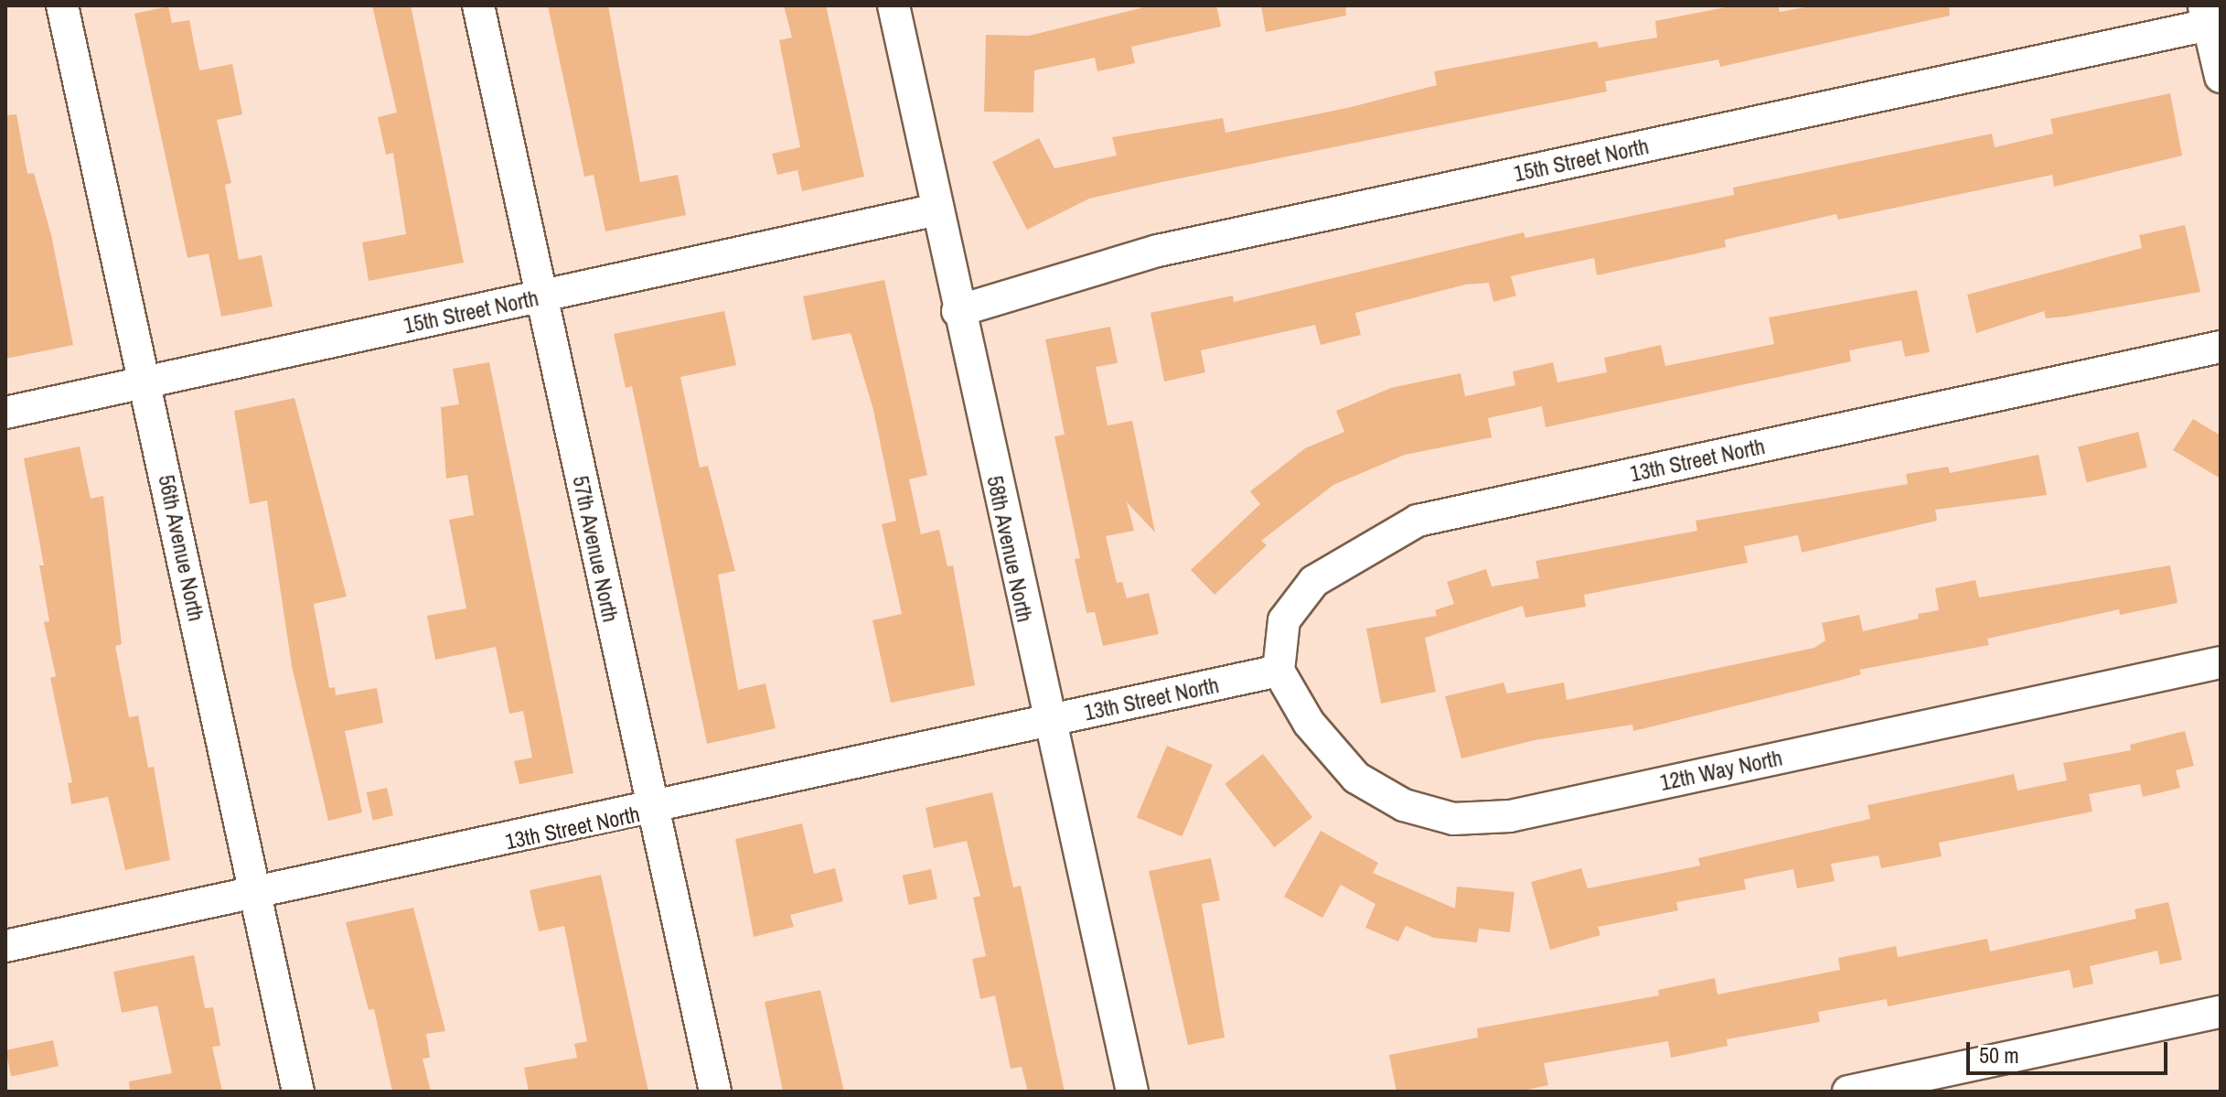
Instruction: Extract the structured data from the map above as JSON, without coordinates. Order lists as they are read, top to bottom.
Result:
{
  "streets": {
    "street": [
      "15th Street North",
      "13th Street North",
      "56th Avenue North",
      "57th Avenue North",
      "58th Avenue North",
      "12th Way North"
    ]
  },
  "crossings": [
    ["15th Street North", "56th Avenue North"],
    ["15th Street North", "57th Avenue North"],
    ["15th Street North", "58th Avenue North"],
    ["13th Street North", "56th Avenue North"],
    ["13th Street North", "57th Avenue North"],
    ["13th Street North", "58th Avenue North"],
    ["13th Street North", "12th Way North"]
  ],
  "scale_bar": "50 m"
}
